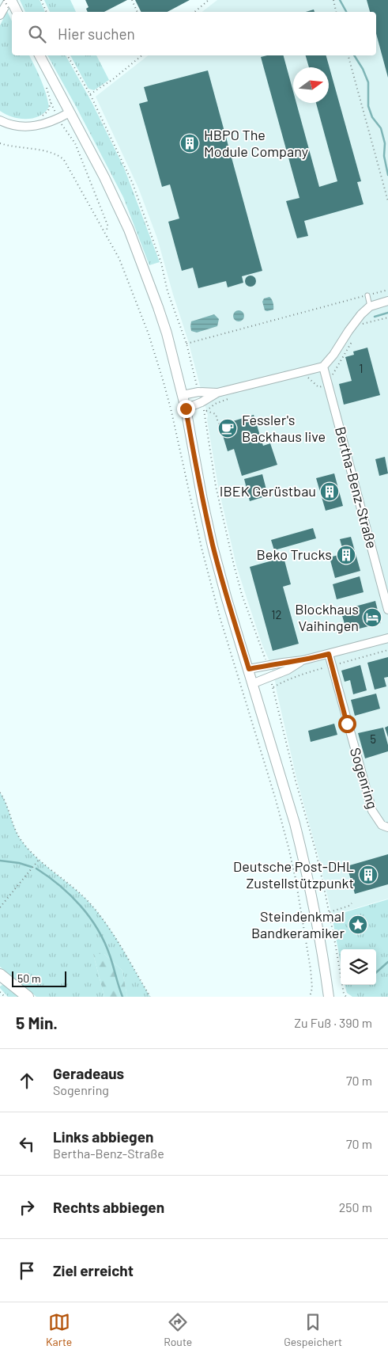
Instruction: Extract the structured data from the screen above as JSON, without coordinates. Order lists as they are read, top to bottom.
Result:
{
  "streets": {
    "street": ["Bertha-Benz-Straße", "Sogenring"]
  },
  "places": {
    "building": [
      "HBPO The Module Company",
      "IBEK Gerüstbau",
      "Beko Trucks",
      "Deutsche Post-DHL Zustellstützpunkt"
    ],
    "cafe": ["Fessler's Backhaus live"],
    "hotel": ["Blockhaus Vaihingen"],
    "place": ["Steindenkmal Bandkeramiker"]
  },
  "house_numbers": ["1", "12", "5"],
  "scale_bar": "50 m",
  "north": "right",
  "page": {
    "search": "Hier suchen",
    "scale": "50 m",
    "heading": ["5 Min.", "Zu Fuß · 390 m"],
    "list": [
      ["Geradeaus", "Sogenring", "70 m"],
      ["Links abbiegen", "Bertha-Benz-Straße", "70 m"],
      ["Rechts abbiegen", "250 m"],
      "Ziel erreicht"
    ],
    "nav": ["Karte", "Route", "Gespeichert"]
  }
}
